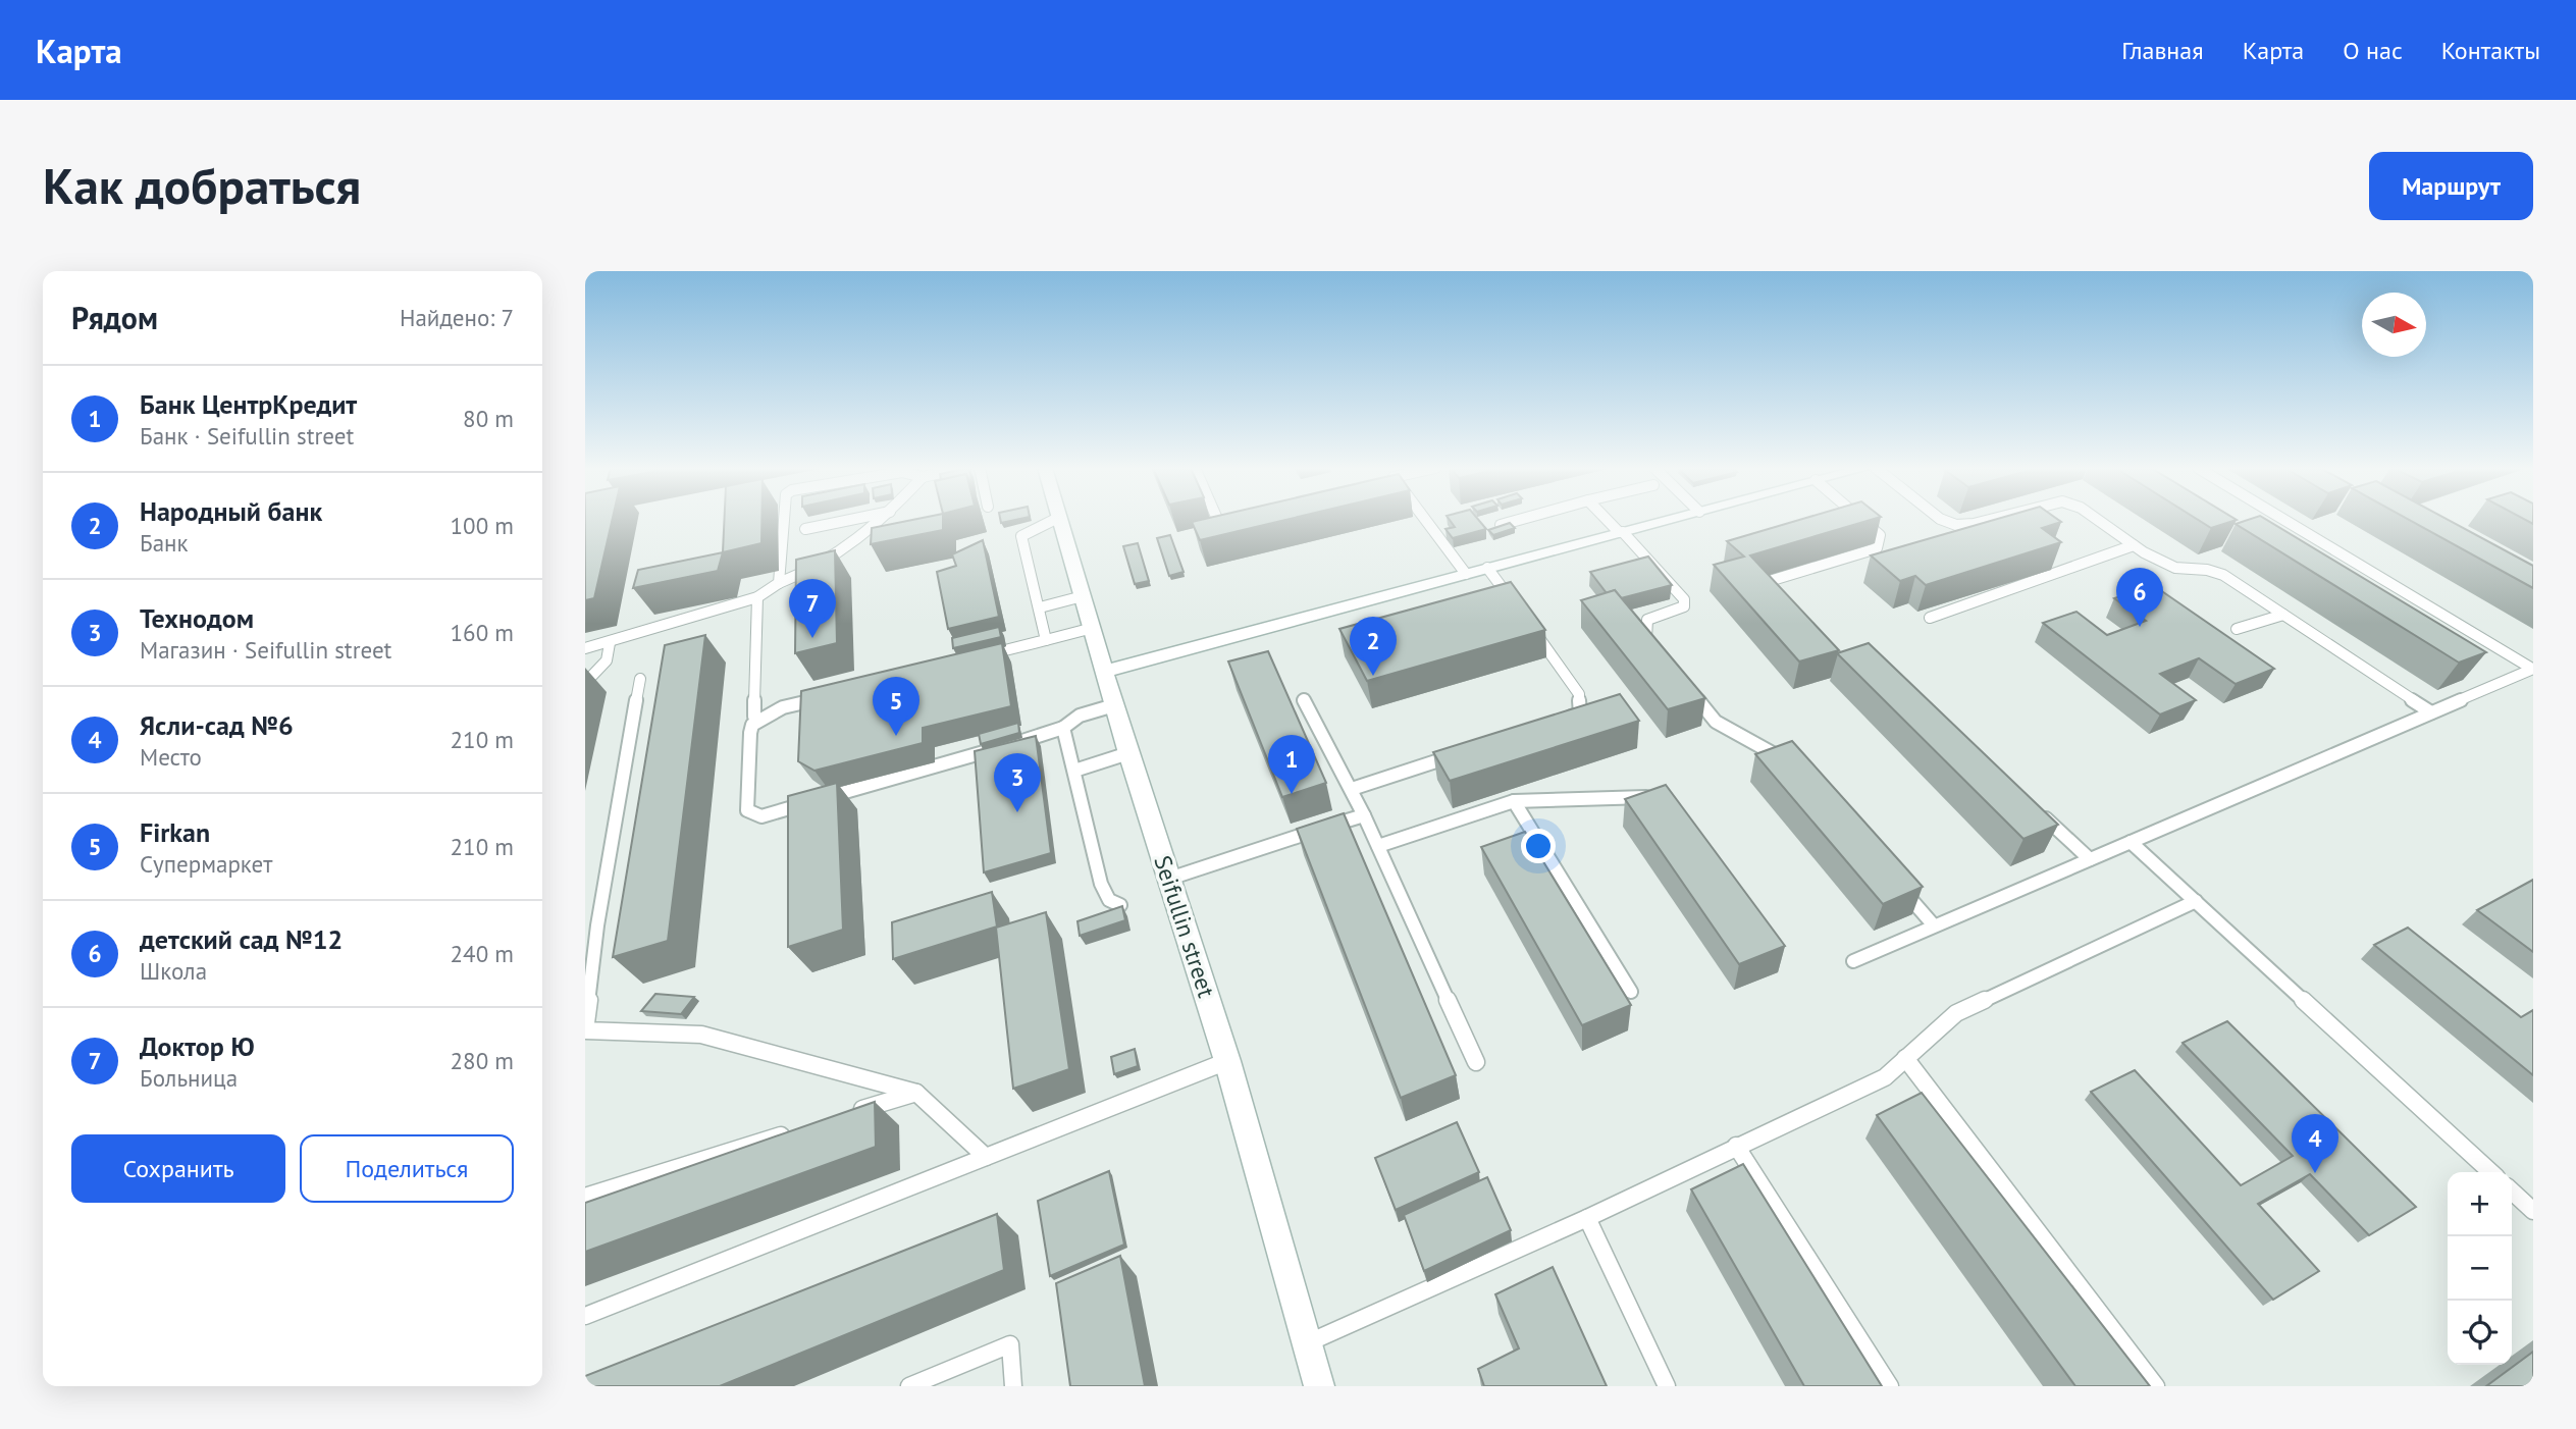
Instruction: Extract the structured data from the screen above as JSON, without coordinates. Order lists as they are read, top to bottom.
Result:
{
  "streets": {
    "street": ["Seifullin street"]
  },
  "north": "right",
  "page": {
    "header": "Карта",
    "nav": [
      "Главная",
      "Карта",
      "О нас",
      "Контакты"
    ],
    "buttons": [
      "Маршрут",
      ["Сохранить", "Поделиться"]
    ],
    "title": "Как добраться",
    "heading": ["Рядом", "Найдено: 7"],
    "list": [
      {
        "mark": "1",
        "name": "Банк ЦентрКредит",
        "note": "Банк · Seifullin street",
        "value": "80 m"
      },
      {
        "mark": "2",
        "name": "Народный банк",
        "note": "Банк",
        "value": "100 m"
      },
      {
        "mark": "3",
        "name": "Технодом",
        "note": "Магазин · Seifullin street",
        "value": "160 m"
      },
      {
        "mark": "4",
        "name": "Ясли-сад №6",
        "note": "Место",
        "value": "210 m"
      },
      {
        "mark": "5",
        "name": "Firkan",
        "note": "Супермаркет",
        "value": "210 m"
      },
      {
        "mark": "6",
        "name": "детский сад №12",
        "note": "Школа",
        "value": "240 m"
      },
      {
        "mark": "7",
        "name": "Доктор Ю",
        "note": "Больница",
        "value": "280 m"
      }
    ],
    "pins": [
      "6",
      "7",
      "2",
      "5",
      "1",
      "3",
      "4"
    ],
    "map_buttons": ["+", "−"]
  }
}
